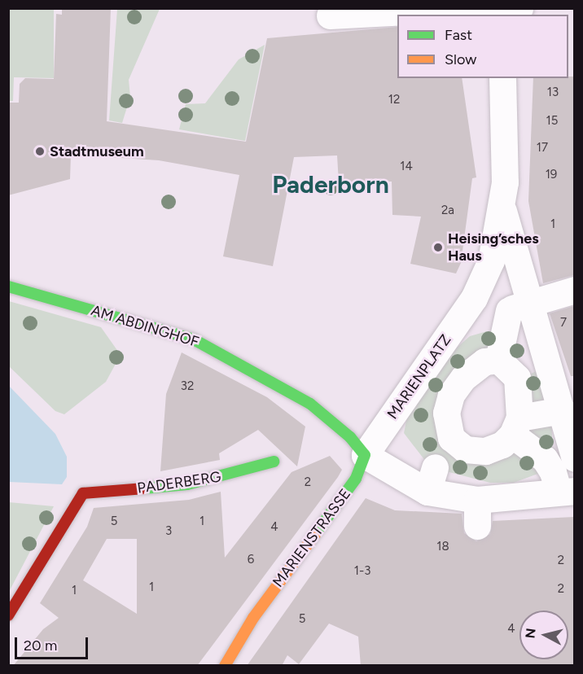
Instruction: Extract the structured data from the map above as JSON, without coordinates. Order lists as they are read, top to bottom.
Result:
{
  "streets": {
    "street": [
      "AM ABDINGHOF",
      "MARIENPLATZ",
      "PADERBERG",
      "MARIENSTRASSE"
    ]
  },
  "crossings": [
    ["AM ABDINGHOF", "MARIENPLATZ"],
    ["AM ABDINGHOF", "MARIENSTRASSE"],
    ["MARIENPLATZ", "MARIENSTRASSE"]
  ],
  "districts": ["Paderborn"],
  "places": ["Stadtmuseum", "Heising’sches Haus"],
  "house_numbers": [
    "13",
    "12",
    "15",
    "17",
    "14",
    "19",
    "2a",
    "1",
    "7",
    "32",
    "2",
    "5",
    "1",
    "4",
    "3",
    "18",
    "6",
    "2",
    "1-3",
    "1",
    "2",
    "1",
    "5",
    "4"
  ],
  "legend": ["Fast", "Slow"],
  "scale_bar": "20 m",
  "north": "left"
}
